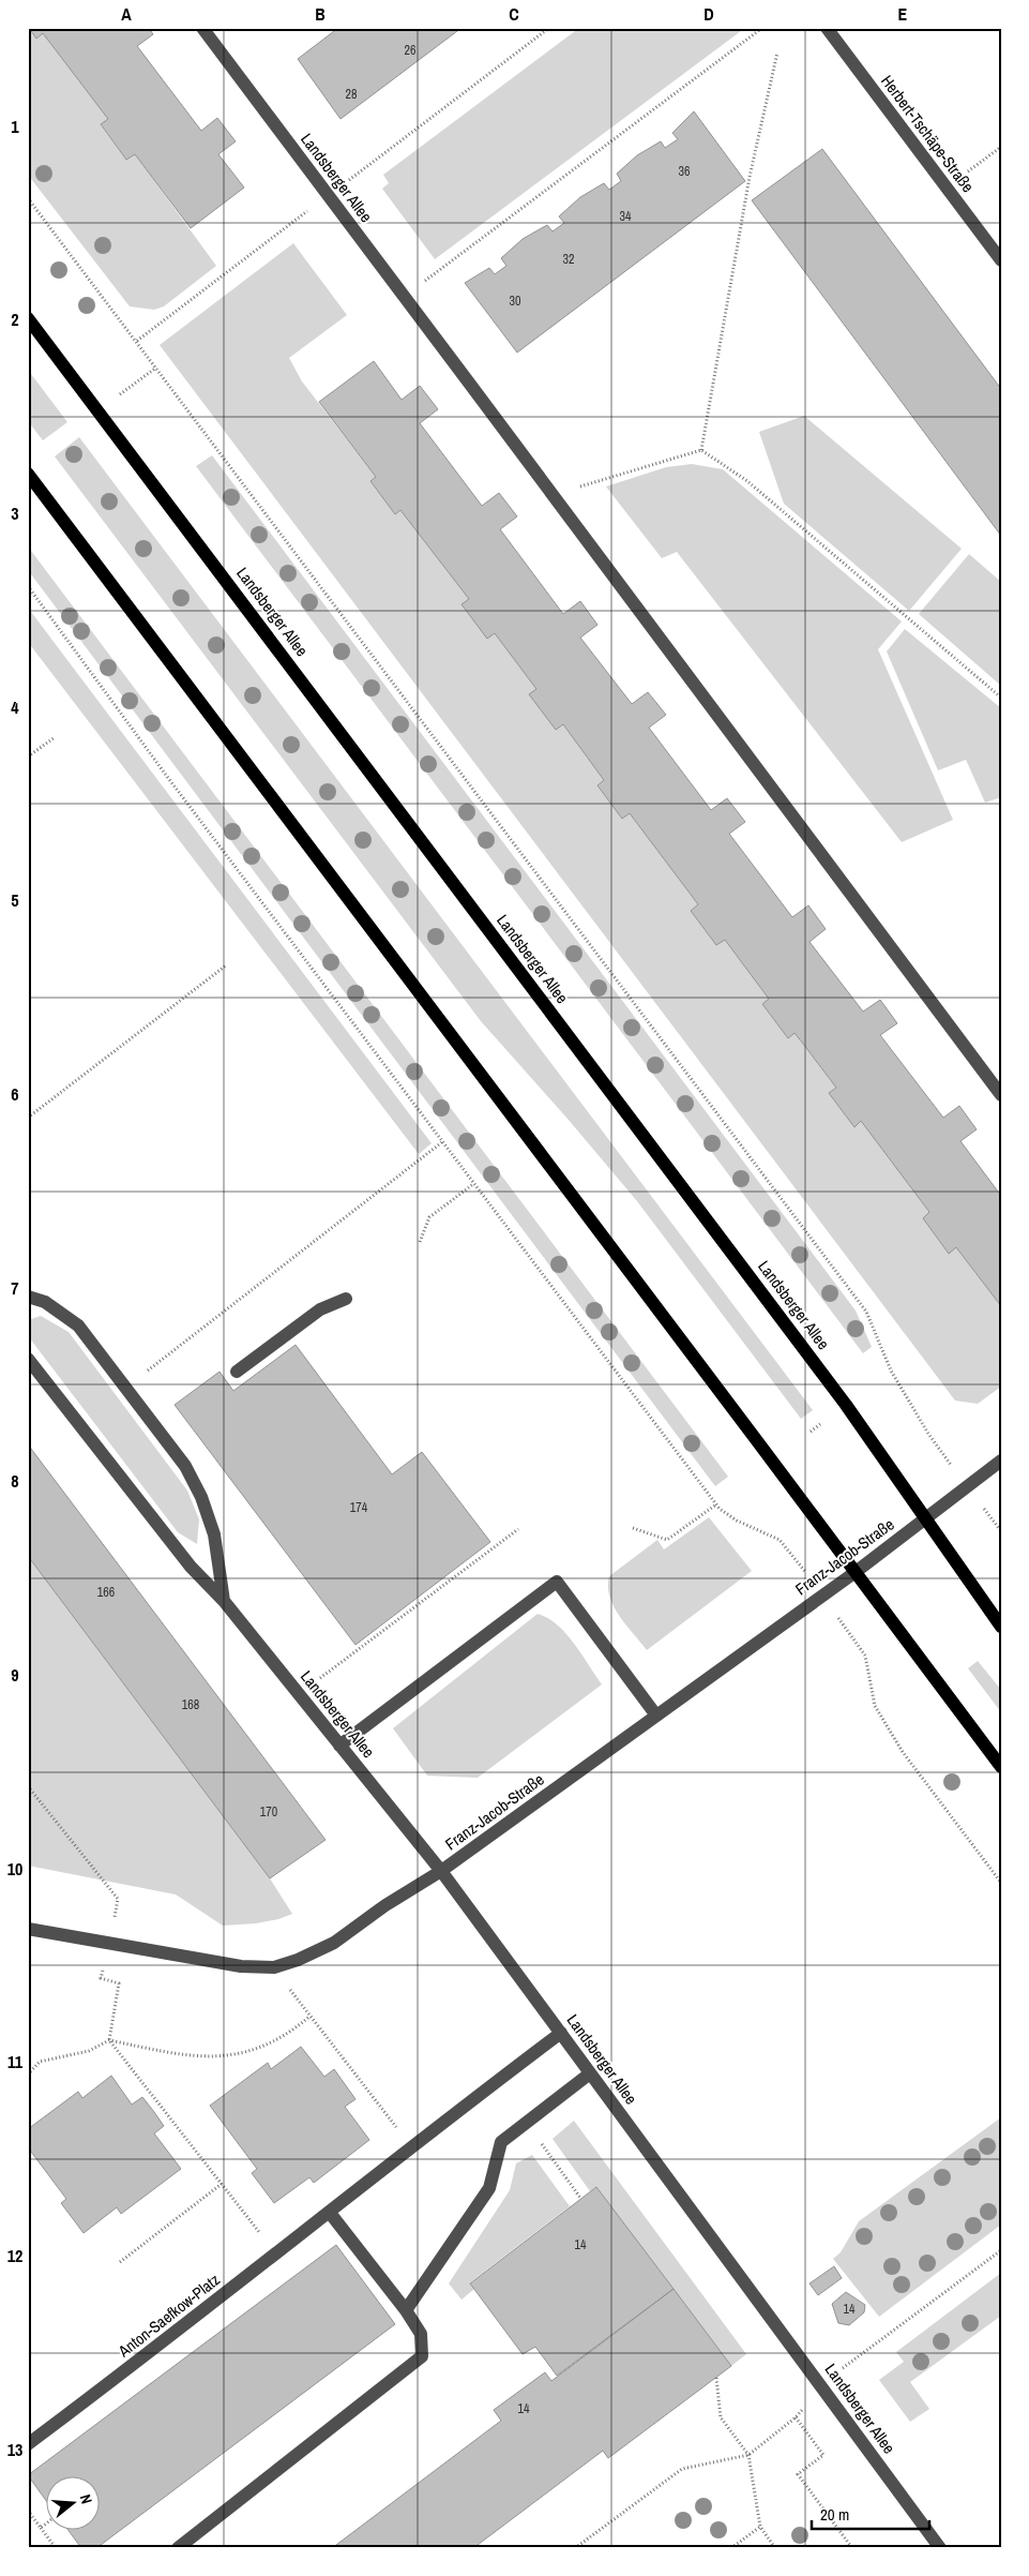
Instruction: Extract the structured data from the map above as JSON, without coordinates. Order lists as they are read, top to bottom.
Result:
{
  "streets": {
    "main road": ["Landsberger Allee"],
    "street": ["Herbert-Tschäpe-Straße", "Franz-Jacob-Straße", "Anton-Saefkow-Platz"]
  },
  "crossings": [
    ["Landsberger Allee", "Franz-Jacob-Straße"],
    ["Landsberger Allee", "Anton-Saefkow-Platz"]
  ],
  "house_numbers": [
    "26",
    "28",
    "36",
    "34",
    "32",
    "30",
    "174",
    "166",
    "168",
    "170",
    "14",
    "14",
    "14"
  ],
  "scale_bar": "20 m",
  "north": "right",
  "grid": {
    "columns": [
      "A",
      "B",
      "C",
      "D",
      "E"
    ],
    "rows": [
      "1",
      "2",
      "3",
      "4",
      "5",
      "6",
      "7",
      "8",
      "9",
      "10",
      "11",
      "12",
      "13"
    ]
  }
}
